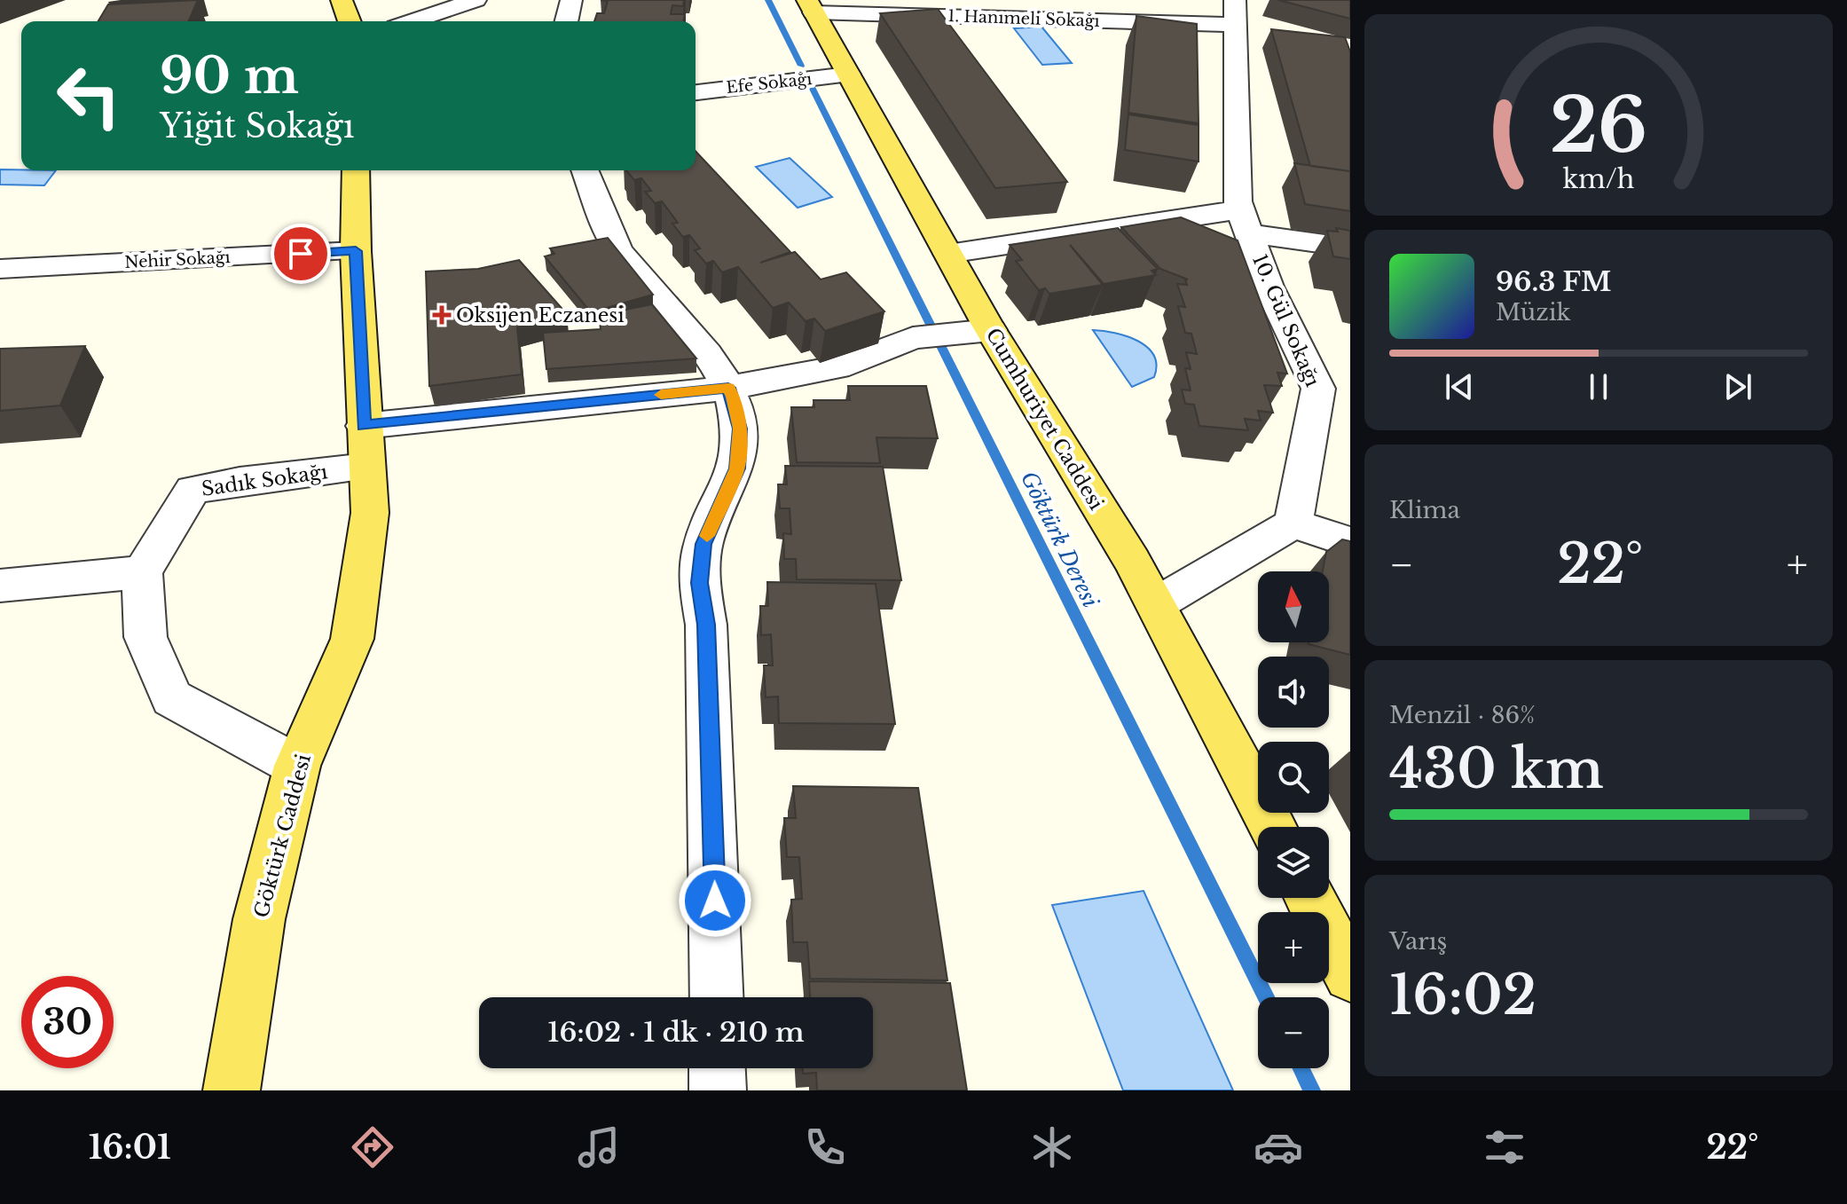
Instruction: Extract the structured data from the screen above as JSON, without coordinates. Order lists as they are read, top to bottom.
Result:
{
  "streets": {
    "main road": ["Cumhuriyet Caddesi", "Göktürk Caddesi"],
    "street": [
      "1. Hanımeli Sokağı",
      "Efe Sokağı",
      "Nehir Sokağı",
      "10. Gül Sokağı",
      "Sadık Sokağı"
    ]
  },
  "crossings": [
    ["1. Hanımeli Sokağı", "10. Gül Sokağı"],
    ["1. Hanımeli Sokağı", "Cumhuriyet Caddesi"],
    ["Efe Sokağı", "Cumhuriyet Caddesi"],
    ["Nehir Sokağı", "Göktürk Caddesi"],
    ["Sadık Sokağı", "Göktürk Caddesi"]
  ],
  "water": ["Göktürk Deresi"],
  "places": {
    "health": ["Oksijen Eczanesi"]
  },
  "north": "top",
  "page": {
    "turn": ["90 m", "Yiğit Sokağı"],
    "song": ["96.3 FM", "Müzik"],
    "tile": [
      "Klima",
      ["Menzil · 86%", "430 km"],
      ["Varış", "16:02"]
    ],
    "heat": ["−", "22°", "+"],
    "map_buttons": ["+", "−"],
    "limit": "30",
    "trip": "16:02 · 1 dk · 210 m",
    "tabs": ["16:01", "22°"],
    "gauge": ["26", "km/h"]
  }
}
